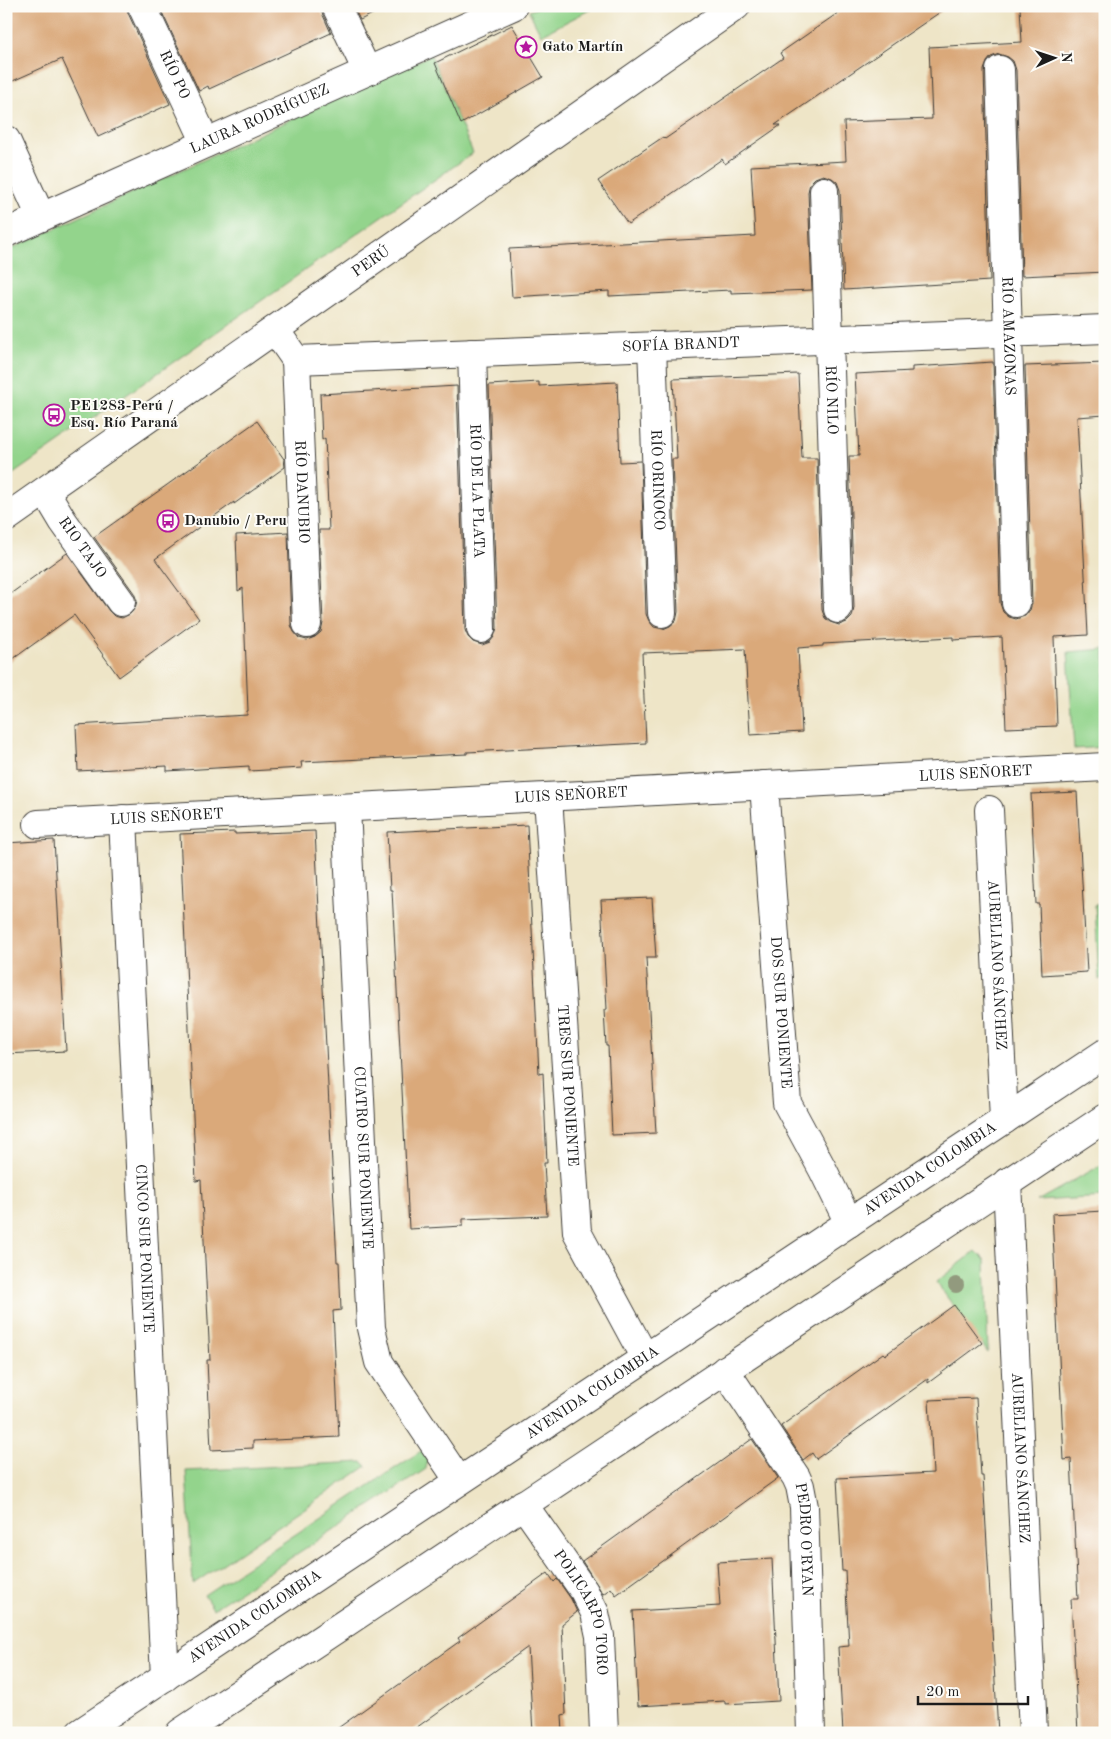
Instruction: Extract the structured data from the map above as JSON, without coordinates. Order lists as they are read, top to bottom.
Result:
{
  "streets": {
    "street": [
      "RÍO PO",
      "LAURA RODRÍGUEZ",
      "PERÚ",
      "RÍO AMAZONAS",
      "SOFÍA BRANDT",
      "RÍO NILO",
      "RÍO ORINOCO",
      "RÍO DE LA PLATA",
      "RÍO DANUBIO",
      "RIO TAJO",
      "LUIS SEÑORET",
      "AURELIANO SÁNCHEZ",
      "DOS SUR PONIENTE",
      "TRES SUR PONIENTE",
      "CUATRO SUR PONIENTE",
      "AVENIDA COLOMBIA",
      "CINCO SUR PONIENTE",
      "PEDRO O'RYAN",
      "POLICARPO TORO"
    ]
  },
  "crossings": [
    ["RÍO PO", "LAURA RODRÍGUEZ"],
    ["PERÚ", "RIO TAJO"],
    ["RÍO AMAZONAS", "SOFÍA BRANDT"],
    ["SOFÍA BRANDT", "RÍO NILO"],
    ["SOFÍA BRANDT", "RÍO ORINOCO"],
    ["SOFÍA BRANDT", "RÍO DE LA PLATA"],
    ["SOFÍA BRANDT", "RÍO DANUBIO"],
    ["LUIS SEÑORET", "DOS SUR PONIENTE"],
    ["LUIS SEÑORET", "TRES SUR PONIENTE"],
    ["LUIS SEÑORET", "CUATRO SUR PONIENTE"],
    ["LUIS SEÑORET", "CINCO SUR PONIENTE"],
    ["AURELIANO SÁNCHEZ", "AVENIDA COLOMBIA"],
    ["DOS SUR PONIENTE", "AVENIDA COLOMBIA"],
    ["TRES SUR PONIENTE", "AVENIDA COLOMBIA"],
    ["CUATRO SUR PONIENTE", "AVENIDA COLOMBIA"],
    ["AVENIDA COLOMBIA", "CINCO SUR PONIENTE"]
  ],
  "places": {
    "place": ["Gato Martín"],
    "bus stop": ["PE1283-Perú / Esq. Río Paraná", "Danubio / Peru"]
  },
  "scale_bar": "20 m",
  "north": "right"
}
